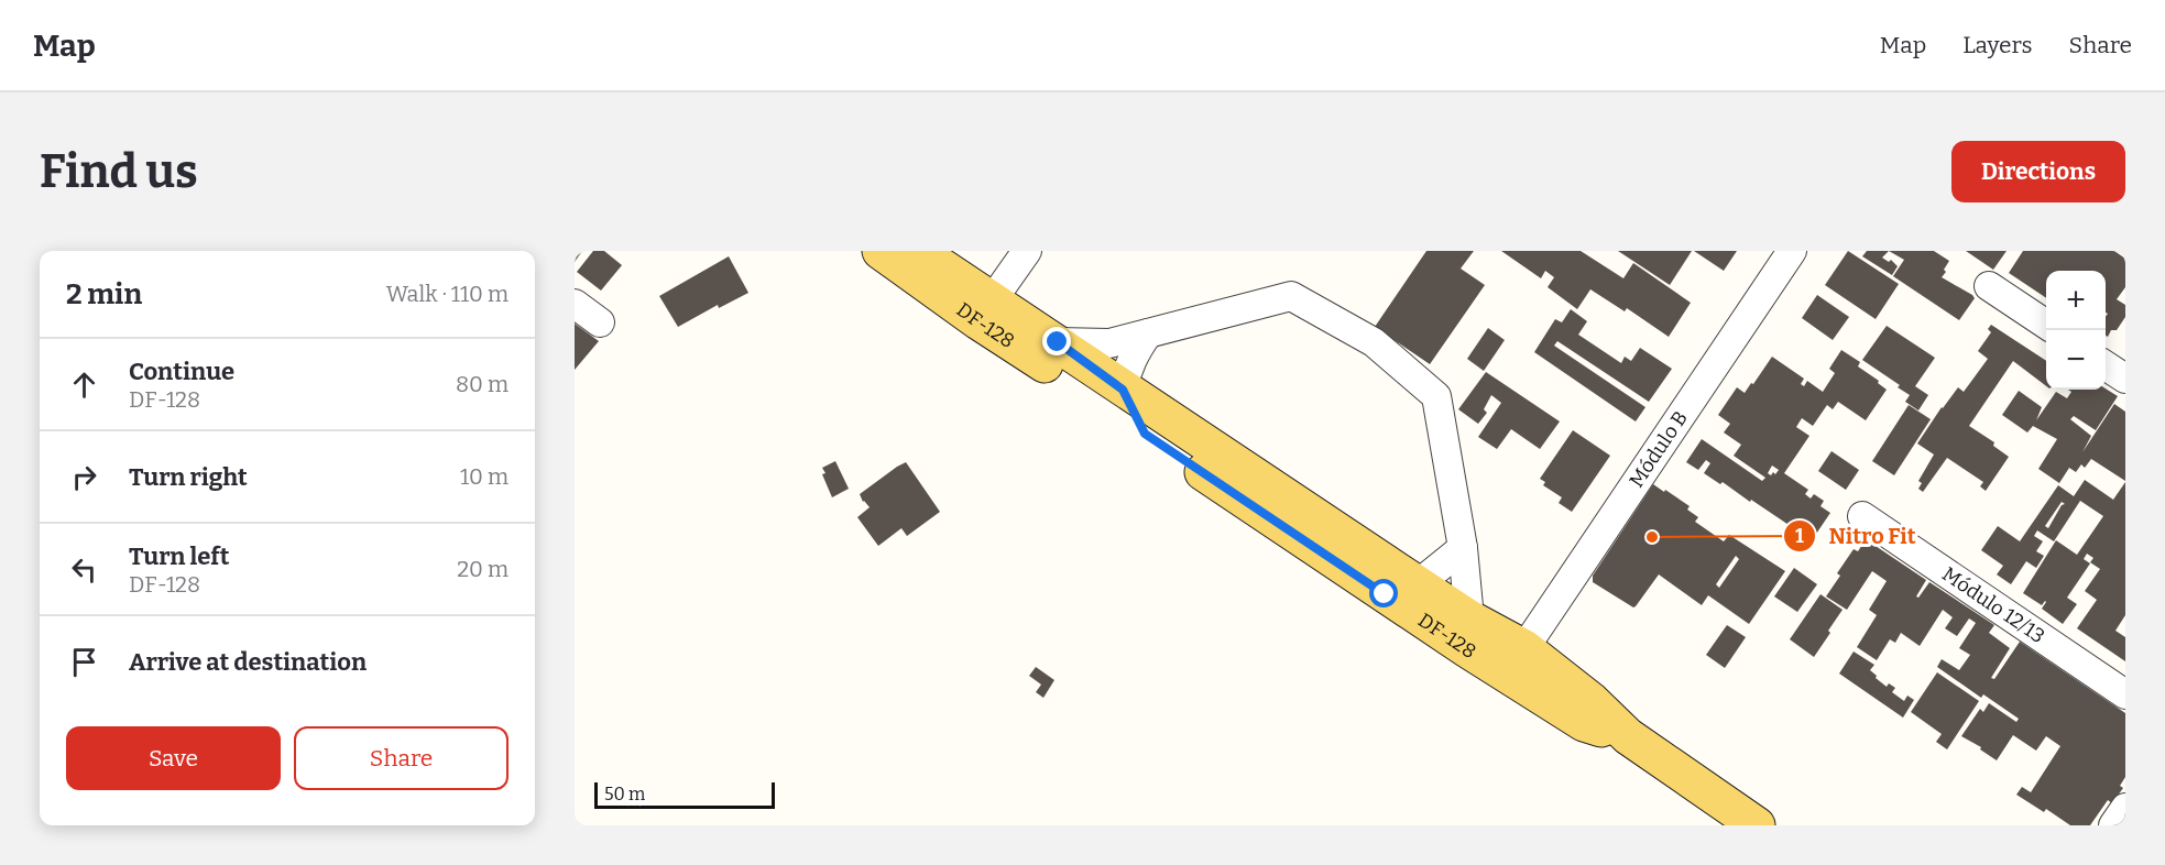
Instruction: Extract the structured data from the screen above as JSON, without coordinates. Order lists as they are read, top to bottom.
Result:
{
  "streets": {
    "main road": ["DF-128"],
    "street": ["Módulo B", "Módulo 12/13"]
  },
  "crossings": [
    ["DF-128", "Módulo B"]
  ],
  "places": ["Nitro Fit"],
  "scale_bar": "50 m",
  "page": {
    "header": "Map",
    "nav": ["Map", "Layers", "Share"],
    "buttons": [
      "Directions",
      ["Save", "Share"]
    ],
    "title": "Find us",
    "heading": ["2 min", "Walk · 110 m"],
    "map_buttons": ["+", "−"],
    "list": [
      ["Continue", "DF-128", "80 m"],
      ["Turn right", "10 m"],
      ["Turn left", "DF-128", "20 m"],
      "Arrive at destination"
    ],
    "scale": "50 m"
  }
}
